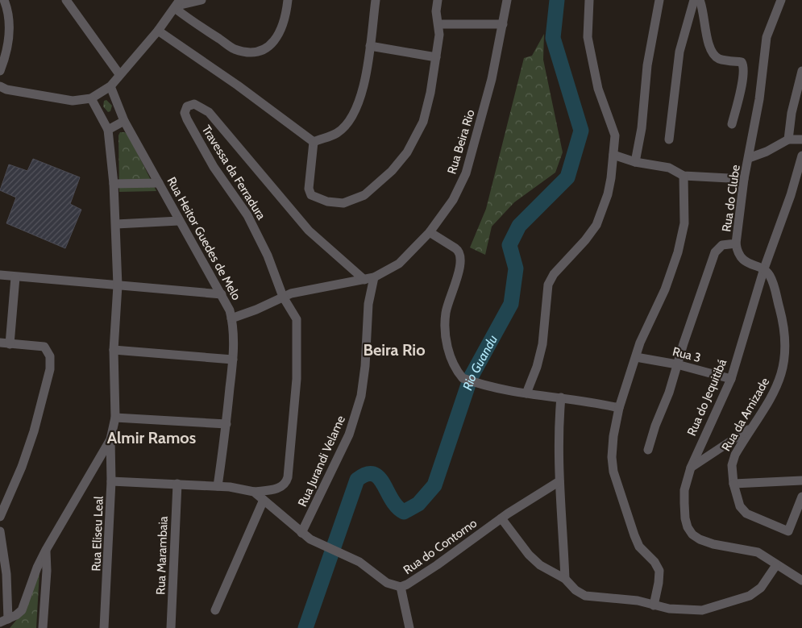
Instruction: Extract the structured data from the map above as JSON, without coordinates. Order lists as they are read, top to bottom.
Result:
{
  "streets": {
    "street": [
      "Rua Beira Rio",
      "Travessa da Ferradura",
      "Rua do Clube",
      "Rua Heitor Guedes de Melo",
      "Rua 3",
      "Rua do Jequitibá",
      "Rua da Amizade",
      "Rua Jurandi Velame",
      "Rua Eliseu Leal",
      "Rua do Contorno",
      "Rua Marambaia"
    ]
  },
  "crossings": [
    ["Rua Beira Rio", "Travessa da Ferradura"],
    ["Rua Beira Rio", "Rua Heitor Guedes de Melo"],
    ["Rua Beira Rio", "Rua Jurandi Velame"],
    ["Travessa da Ferradura", "Rua do Contorno"],
    ["Rua do Clube", "Rua 3"],
    ["Rua Heitor Guedes de Melo", "Rua do Contorno"],
    ["Rua 3", "Rua do Jequitibá"],
    ["Rua do Jequitibá", "Rua da Amizade"],
    ["Rua Jurandi Velame", "Rua do Contorno"],
    ["Rua Eliseu Leal", "Rua do Contorno"],
    ["Rua do Contorno", "Rua Marambaia"]
  ],
  "districts": ["Beira Rio", "Almir Ramos"],
  "water": ["Rio Guandu"]
}
